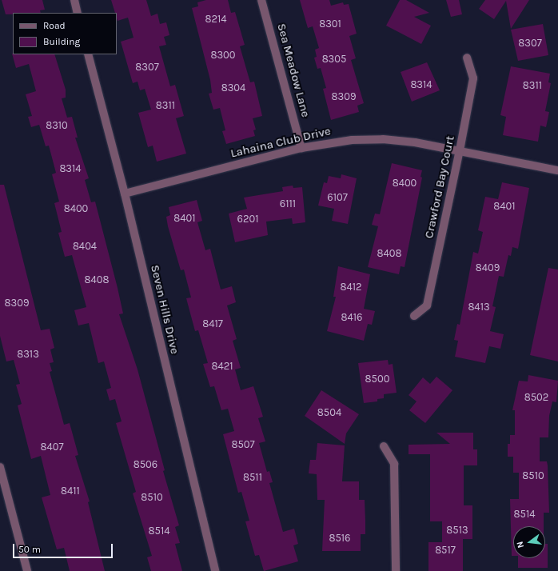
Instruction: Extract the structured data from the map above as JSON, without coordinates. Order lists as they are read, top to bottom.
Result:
{
  "streets": {
    "street": [
      "Sea Meadow Lane",
      "Lahaina Club Drive",
      "Crawford Bay Court",
      "Seven Hills Drive"
    ]
  },
  "crossings": [
    ["Sea Meadow Lane", "Lahaina Club Drive"],
    ["Lahaina Club Drive", "Crawford Bay Court"],
    ["Lahaina Club Drive", "Seven Hills Drive"]
  ],
  "house_numbers": [
    "8214",
    "8301",
    "8307",
    "8300",
    "8305",
    "8307",
    "8314",
    "8311",
    "8304",
    "8309",
    "8311",
    "8310",
    "8314",
    "8400",
    "6107",
    "6111",
    "8401",
    "8400",
    "8401",
    "6201",
    "8404",
    "8408",
    "8409",
    "8408",
    "8412",
    "8309",
    "8413",
    "8416",
    "8417",
    "8313",
    "8421",
    "8500",
    "8502",
    "8504",
    "8507",
    "8407",
    "8506",
    "8510",
    "8511",
    "8411",
    "8510",
    "8514",
    "8513",
    "8514",
    "8516",
    "8517"
  ],
  "legend": ["Road", "Building"],
  "scale_bar": "50 m",
  "north": "left"
}
